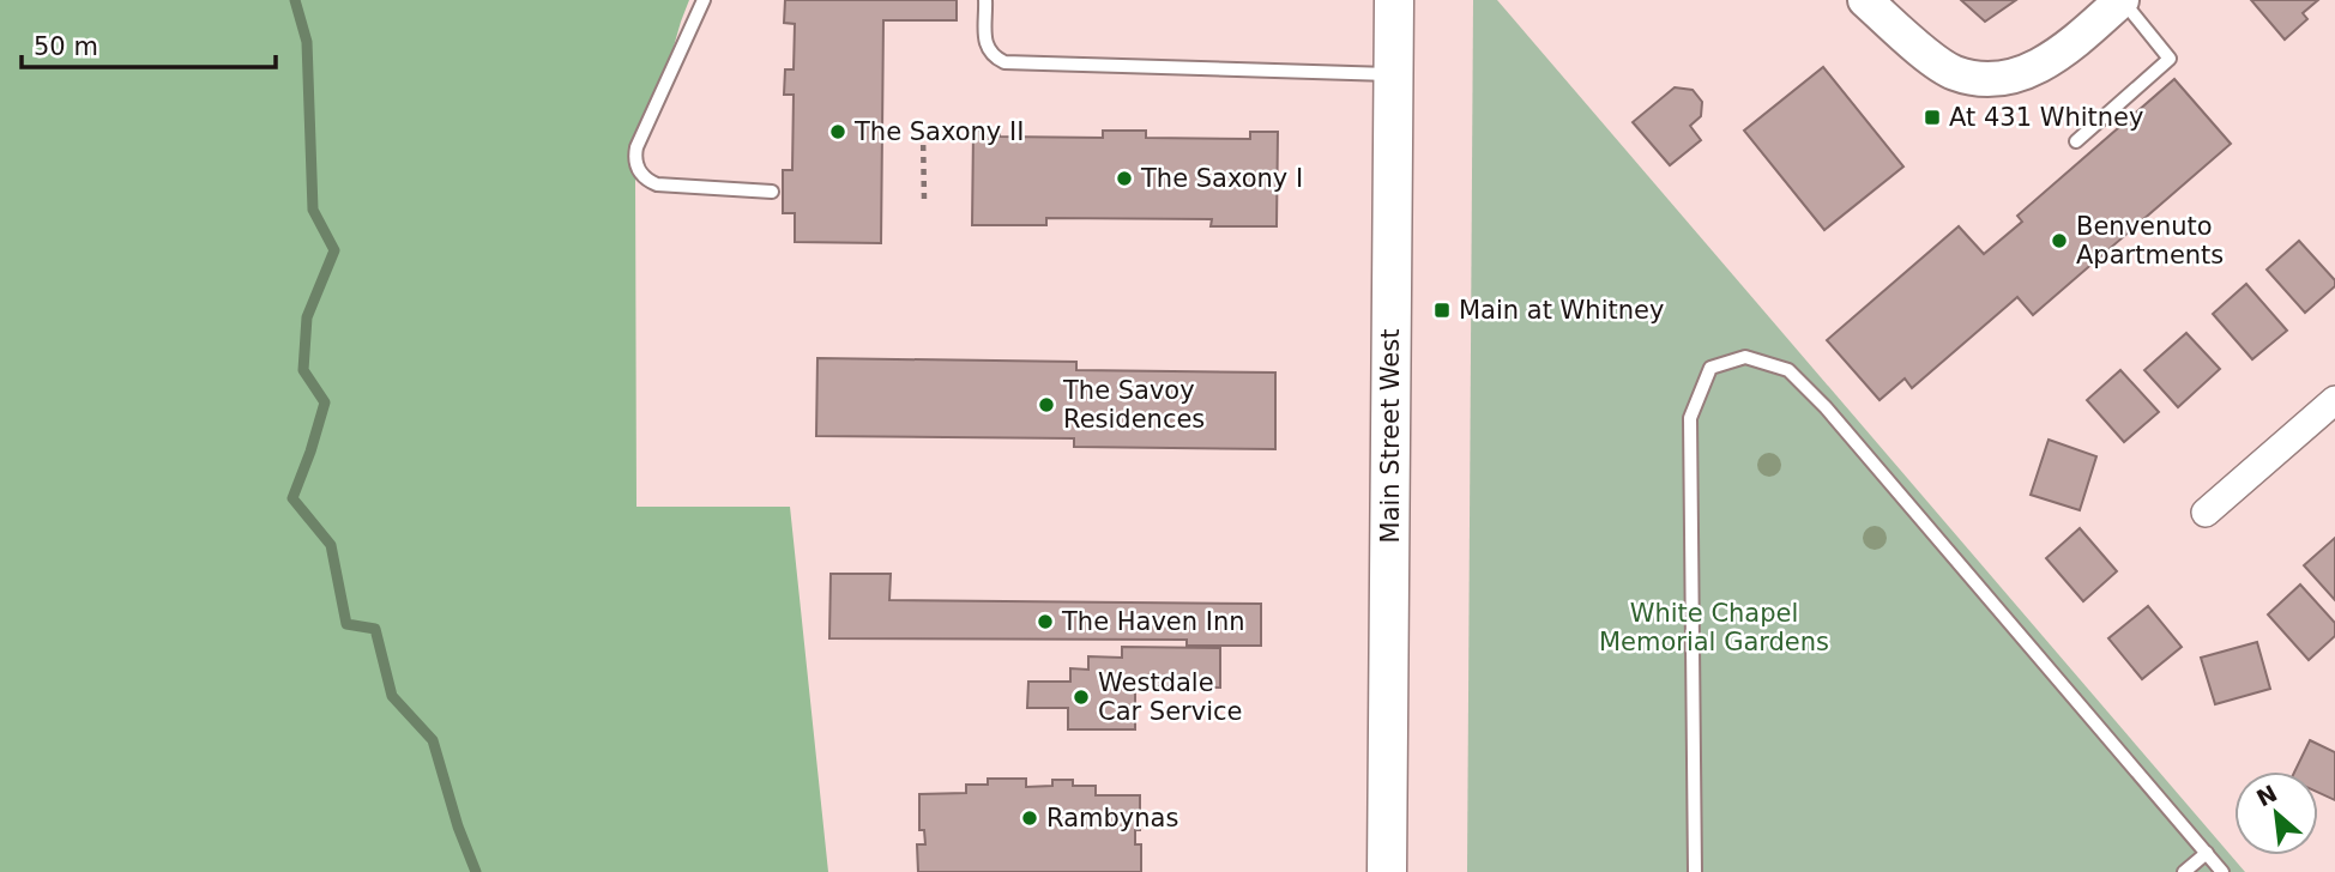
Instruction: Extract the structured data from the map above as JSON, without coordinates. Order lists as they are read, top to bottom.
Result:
{
  "streets": {
    "main road": ["Main Street West"]
  },
  "parks": ["White Chapel Memorial Gardens"],
  "places": {
    "transit": ["At 431 Whitney", "Main at Whitney"],
    "other": [
      "The Saxony II",
      "The Saxony I",
      "Benvenuto Apartments",
      "The Savoy Residences",
      "The Haven Inn",
      "Westdale Car Service",
      "Rambynas"
    ]
  },
  "scale_bar": "50 m",
  "north": "top left"
}
